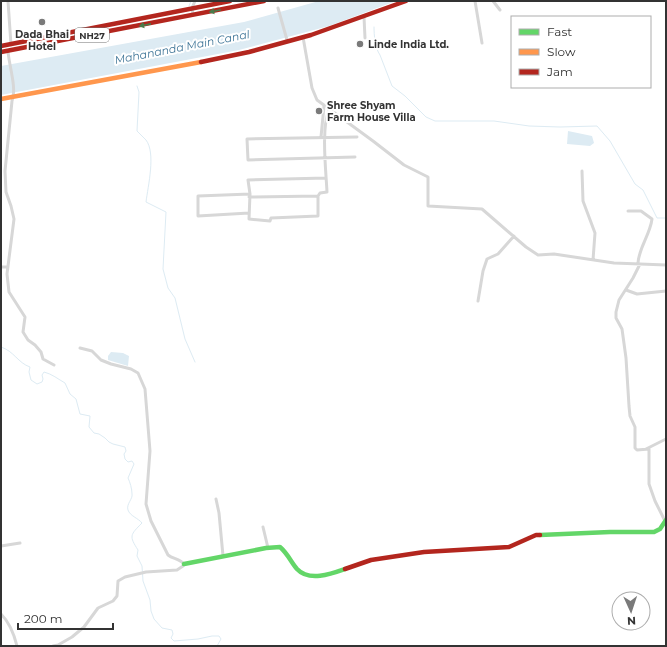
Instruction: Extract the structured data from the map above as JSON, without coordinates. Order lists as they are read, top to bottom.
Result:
{
  "streets": {
    "main road": ["NH27"]
  },
  "water": ["Mahananda Main Canal"],
  "places": ["Dada Bhai Hotel", "Linde India Ltd.", "Shree Shyam Farm House Villa"],
  "legend": ["Fast", "Slow", "Jam"],
  "scale_bar": "200 m",
  "north": "bottom"
}
